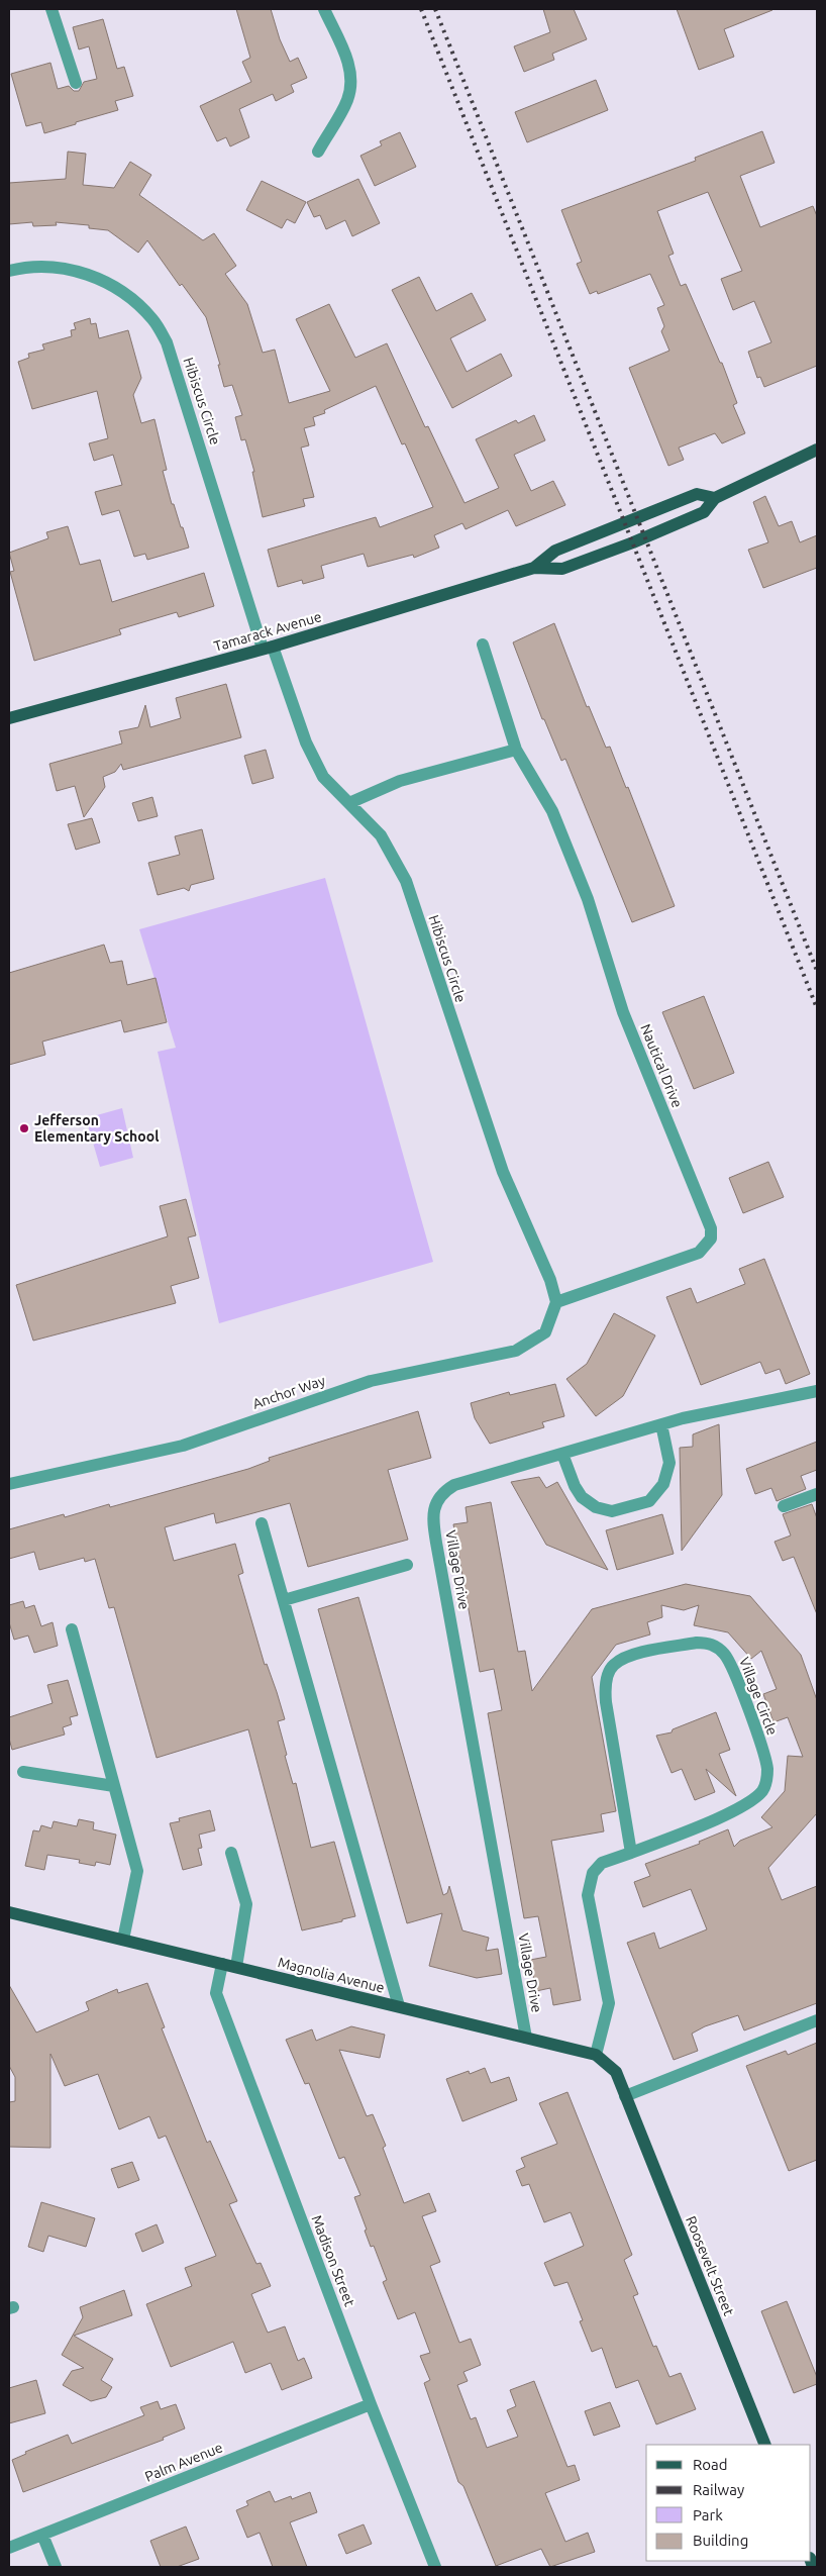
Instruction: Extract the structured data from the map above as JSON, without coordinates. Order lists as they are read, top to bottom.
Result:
{
  "streets": {
    "main road": ["Tamarack Avenue", "Magnolia Avenue", "Roosevelt Street"],
    "street": [
      "Hibiscus Circle",
      "Nautical Drive",
      "Anchor Way",
      "Village Drive",
      "Village Circle",
      "Madison Street",
      "Palm Avenue"
    ]
  },
  "crossings": [
    ["Hibiscus Circle", "Tamarack Avenue"],
    ["Hibiscus Circle", "Nautical Drive"],
    ["Hibiscus Circle", "Anchor Way"],
    ["Nautical Drive", "Anchor Way"],
    ["Village Drive", "Magnolia Avenue"],
    ["Village Circle", "Magnolia Avenue"],
    ["Magnolia Avenue", "Madison Street"],
    ["Magnolia Avenue", "Roosevelt Street"],
    ["Madison Street", "Palm Avenue"]
  ],
  "places": ["Jefferson Elementary School"],
  "legend": [
    "Road",
    "Railway",
    "Park",
    "Building"
  ]
}
